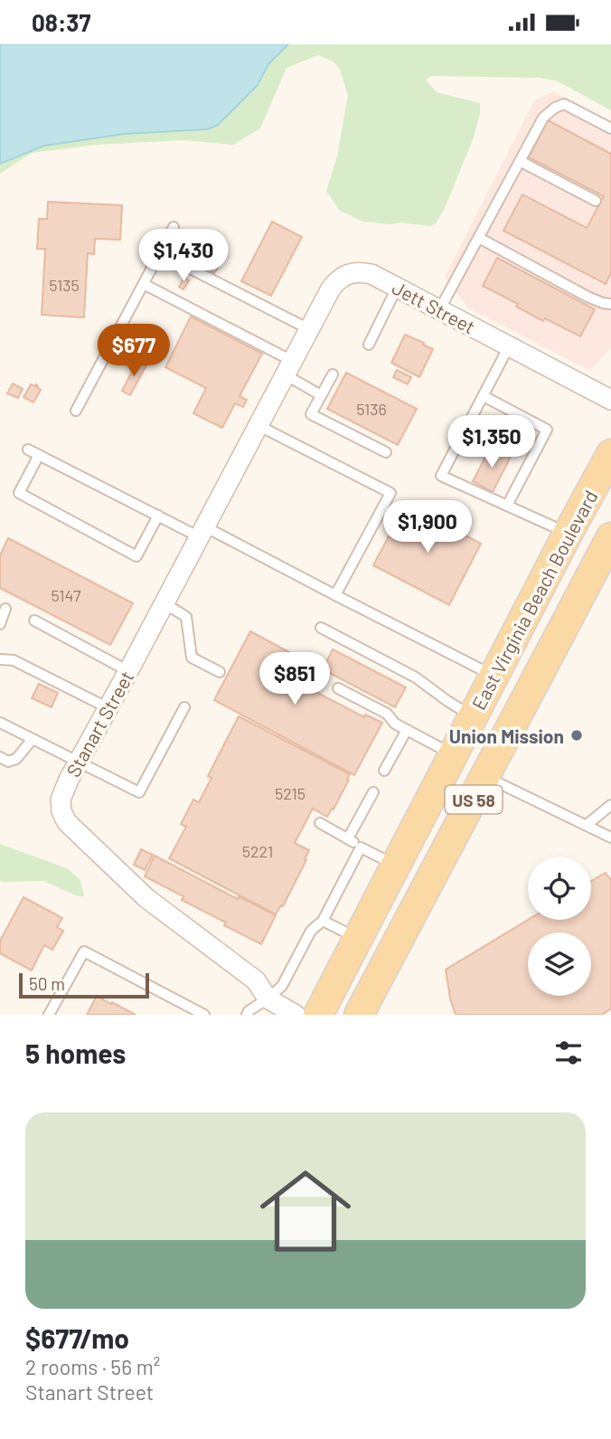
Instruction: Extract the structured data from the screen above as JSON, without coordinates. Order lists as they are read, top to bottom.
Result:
{
  "streets": {
    "main road": ["East Virginia Beach Boulevard", "US 58"],
    "street": ["Jett Street", "Stanart Street"]
  },
  "crossings": [
    ["Jett Street", "Stanart Street"]
  ],
  "places": ["Union Mission"],
  "house_numbers": [
    "5135",
    "5136",
    "5147",
    "5215",
    "5221"
  ],
  "scale_bar": "50 m",
  "page": {
    "status": "08:37",
    "price": [
      "$1,430",
      "$677",
      "$1,350",
      "$1,900",
      "$851"
    ],
    "scale": "50 m",
    "heading": "5 homes",
    "list": [
      {
        "name": "$677/mo",
        "note": "2 rooms · 56 m² · Stanart Street"
      }
    ]
  }
}
